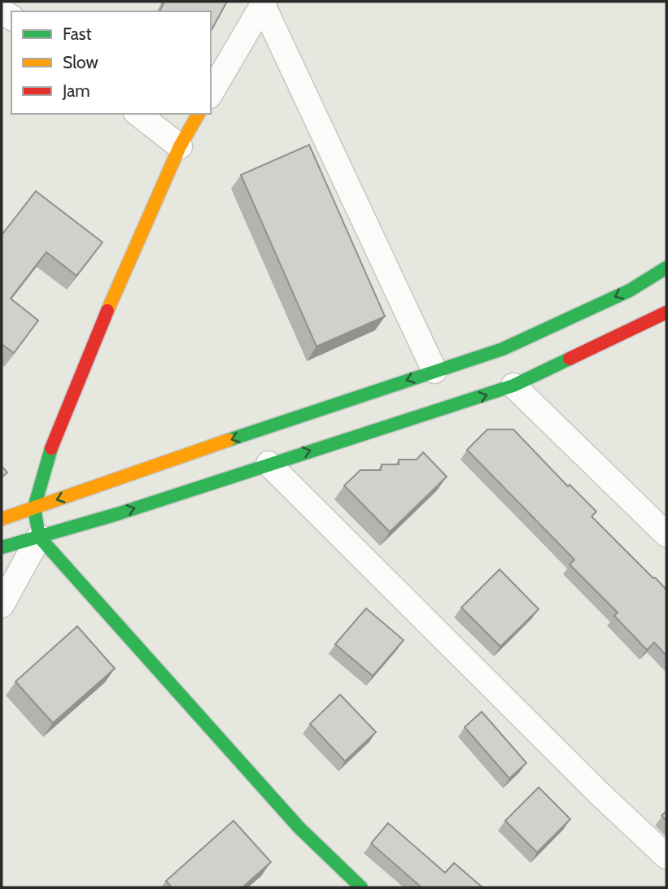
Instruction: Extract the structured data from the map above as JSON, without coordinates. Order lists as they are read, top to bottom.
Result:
{
  "legend": ["Fast", "Slow", "Jam"]
}
